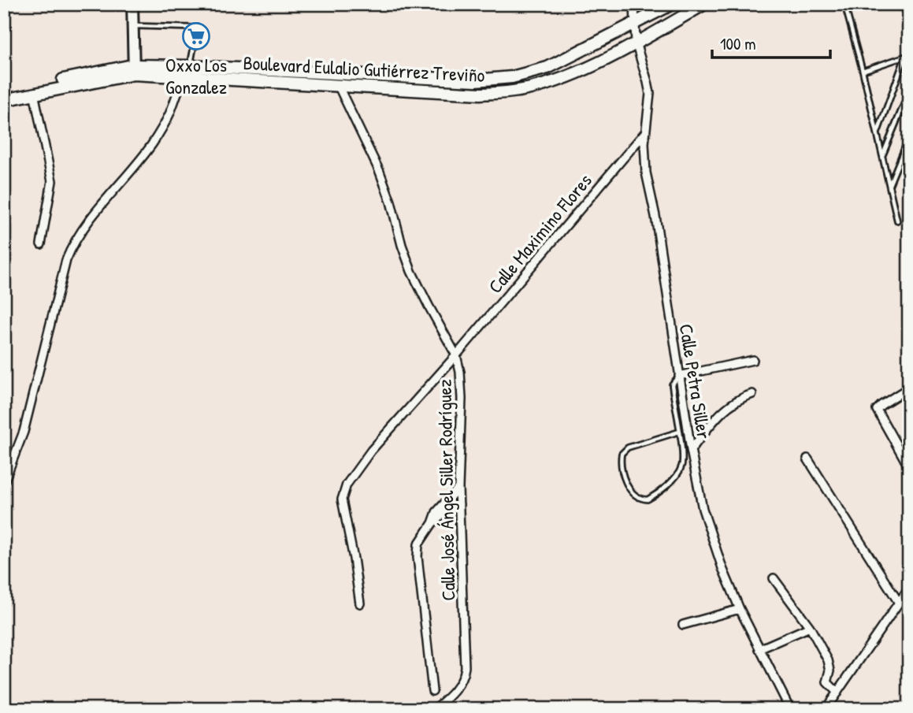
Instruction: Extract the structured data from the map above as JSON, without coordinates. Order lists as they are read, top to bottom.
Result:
{
  "streets": {
    "main road": ["Boulevard Eulalio Gutiérrez Treviño"],
    "street": ["Calle Maximino Flores", "Calle Petra Siller", "Calle José Ángel Siller Rodríguez"]
  },
  "crossings": [
    ["Boulevard Eulalio Gutiérrez Treviño", "Calle Petra Siller"],
    ["Boulevard Eulalio Gutiérrez Treviño", "Calle José Ángel Siller Rodríguez"],
    ["Calle Maximino Flores", "Calle Petra Siller"],
    ["Calle Maximino Flores", "Calle José Ángel Siller Rodríguez"]
  ],
  "places": {
    "supermarket": ["Oxxo Los Gonzalez"]
  },
  "scale_bar": "100 m"
}
